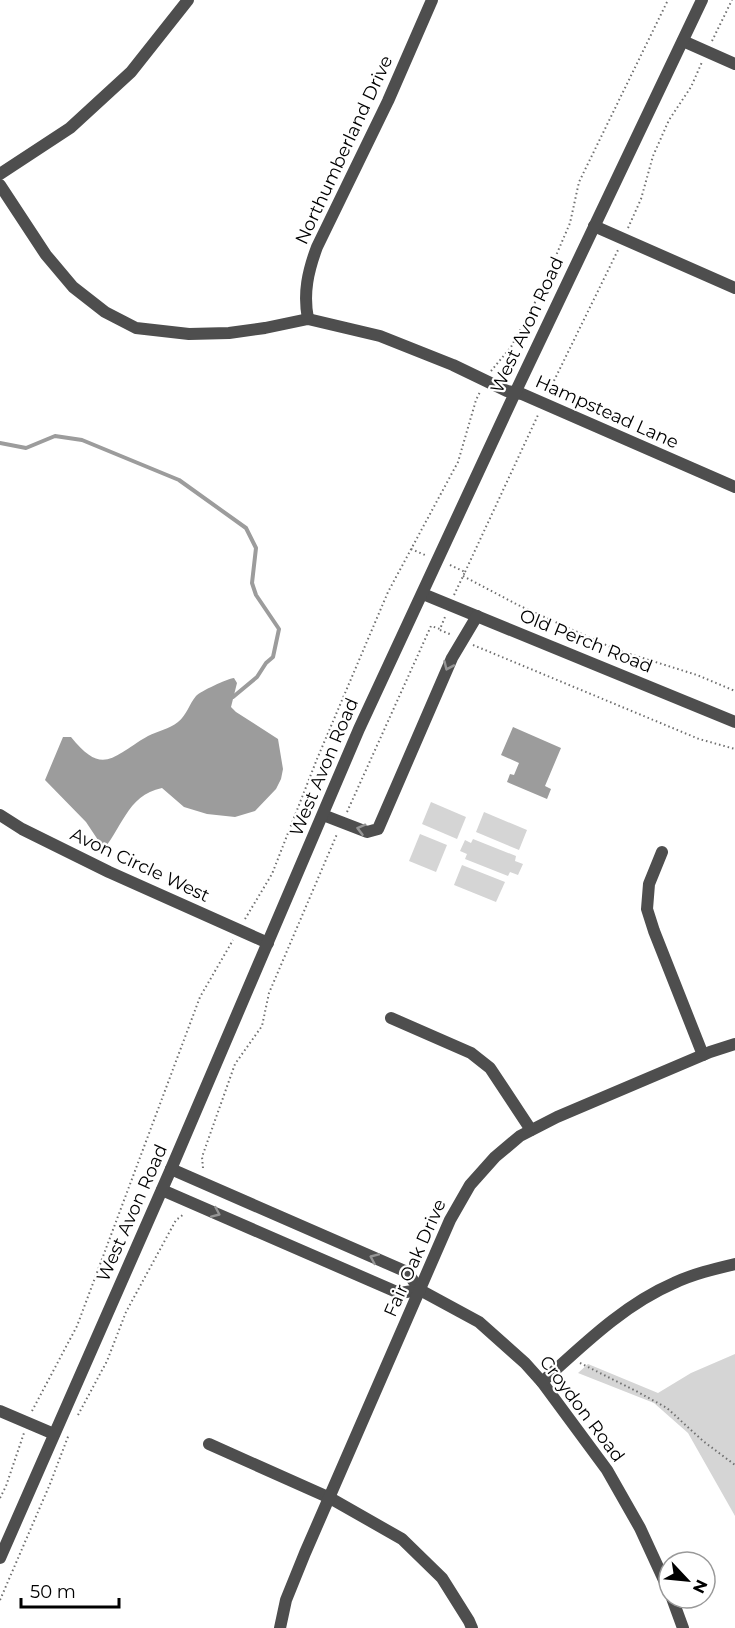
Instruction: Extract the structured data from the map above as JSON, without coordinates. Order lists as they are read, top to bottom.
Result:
{
  "streets": {
    "street": [
      "Northumberland Drive",
      "West Avon Road",
      "Hampstead Lane",
      "Old Perch Road",
      "Avon Circle West",
      "Fair Oak Drive",
      "Croydon Road"
    ]
  },
  "crossings": [
    ["Northumberland Drive", "Hampstead Lane"],
    ["West Avon Road", "Hampstead Lane"],
    ["West Avon Road", "Old Perch Road"],
    ["West Avon Road", "Avon Circle West"],
    ["West Avon Road", "Croydon Road"],
    ["Fair Oak Drive", "Croydon Road"]
  ],
  "scale_bar": "50 m",
  "north": "bottom right"
}
